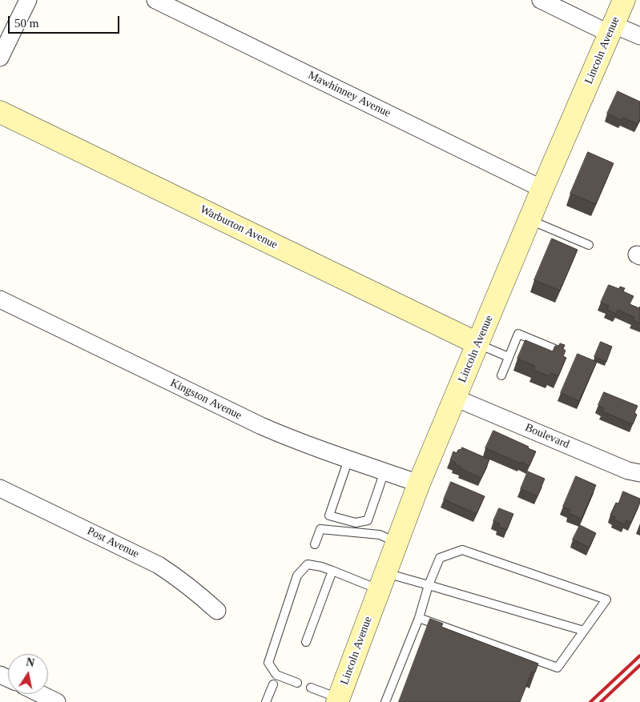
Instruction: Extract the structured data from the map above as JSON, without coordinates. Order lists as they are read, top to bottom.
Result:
{
  "streets": {
    "main road": ["Lincoln Avenue", "Warburton Avenue"],
    "street": [
      "Mawhinney Avenue",
      "Kingston Avenue",
      "Boulevard",
      "Post Avenue"
    ]
  },
  "crossings": [
    ["Lincoln Avenue", "Mawhinney Avenue"],
    ["Lincoln Avenue", "Warburton Avenue"],
    ["Lincoln Avenue", "Kingston Avenue"],
    ["Lincoln Avenue", "Boulevard"]
  ],
  "scale_bar": "50 m",
  "north": "top"
}
